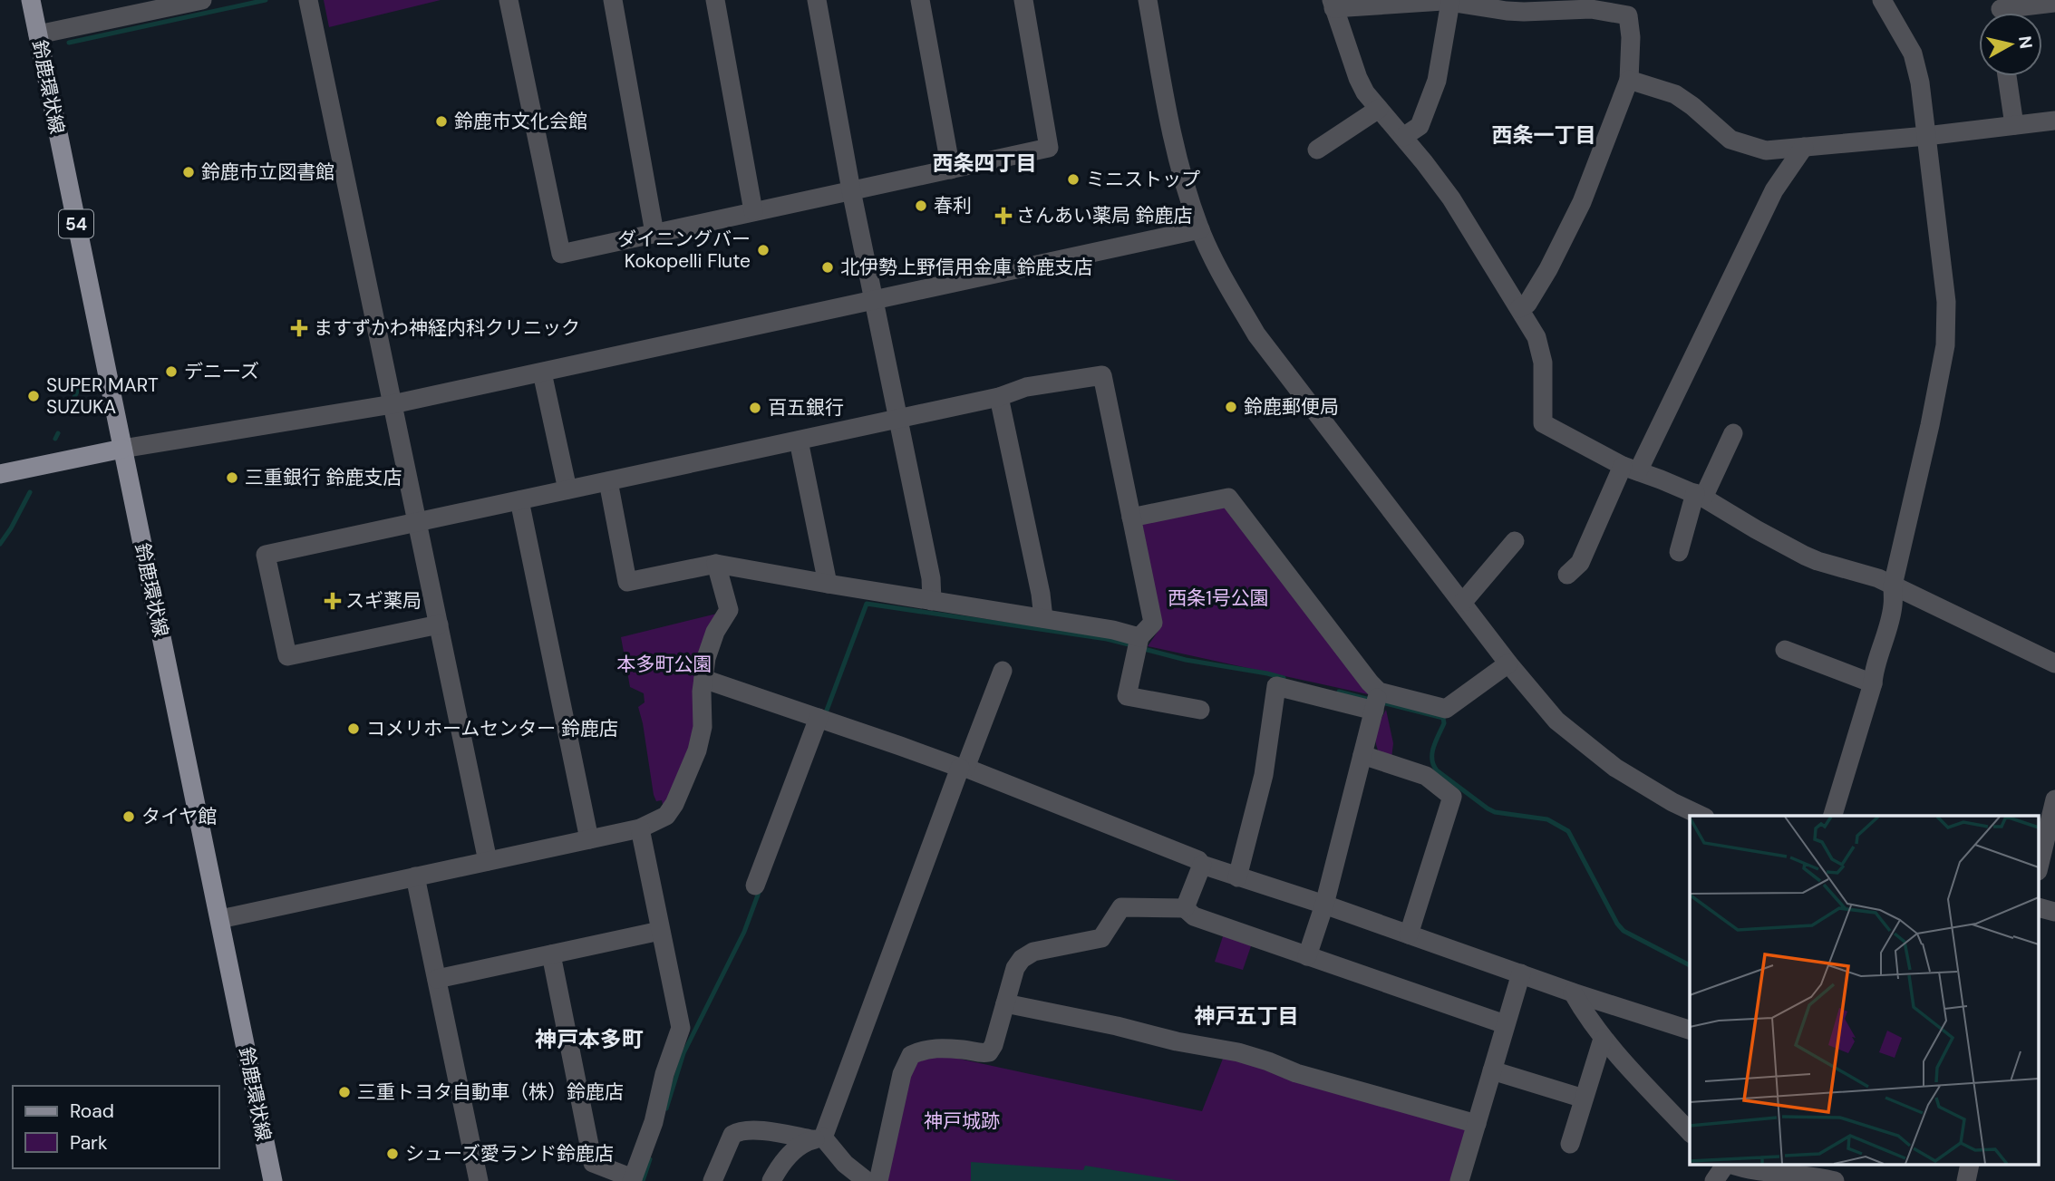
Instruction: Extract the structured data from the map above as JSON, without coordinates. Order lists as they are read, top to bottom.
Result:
{
  "streets": {
    "main road": ["鈴鹿環状線", "54"]
  },
  "districts": [
    "西条一丁目",
    "西条四丁目",
    "神戸五丁目",
    "神戸本多町"
  ],
  "parks": ["西条1号公園", "本多町公園", "神戸城跡"],
  "places": {
    "other": [
      "鈴鹿市文化会館",
      "鈴鹿市立図書館",
      "ミニストップ",
      "春利",
      "ダイニングバー Kokopelli Flute",
      "北伊勢上野信用金庫 鈴鹿支店",
      "デニーズ",
      "SUPER MART SUZUKA",
      "鈴鹿郵便局",
      "百五銀行",
      "三重銀行 鈴鹿支店",
      "コメリホームセンター 鈴鹿店",
      "タイヤ館",
      "三重トヨタ自動車（株）鈴鹿店",
      "シューズ愛ランド鈴鹿店"
    ],
    "health": ["さんあい薬局 鈴鹿店", "ますずかわ神経内科クリニック", "スギ薬局"]
  },
  "legend": ["Road", "Park"],
  "north": "right"
}
